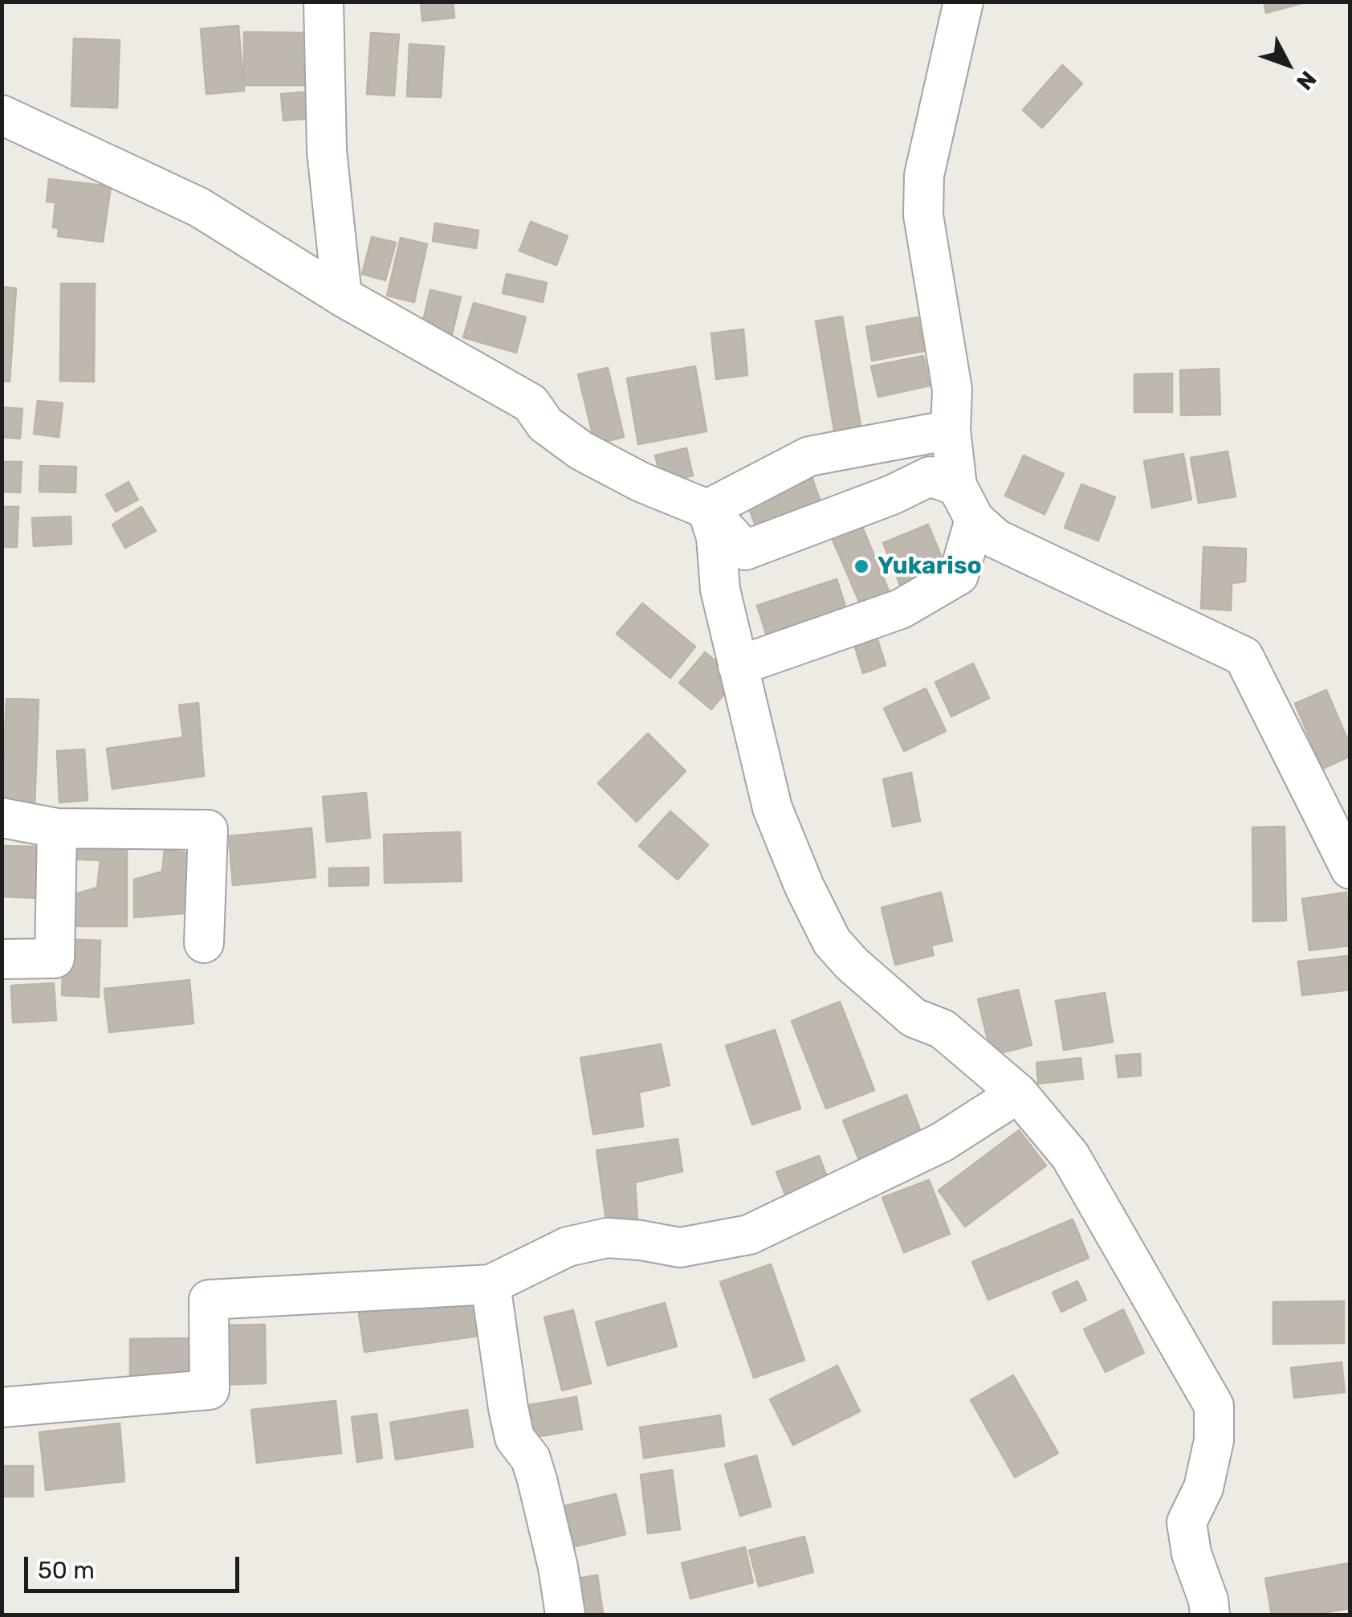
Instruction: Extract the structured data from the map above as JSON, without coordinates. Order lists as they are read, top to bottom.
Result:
{
  "places": ["Yukariso"],
  "scale_bar": "50 m",
  "north": "bottom right"
}
